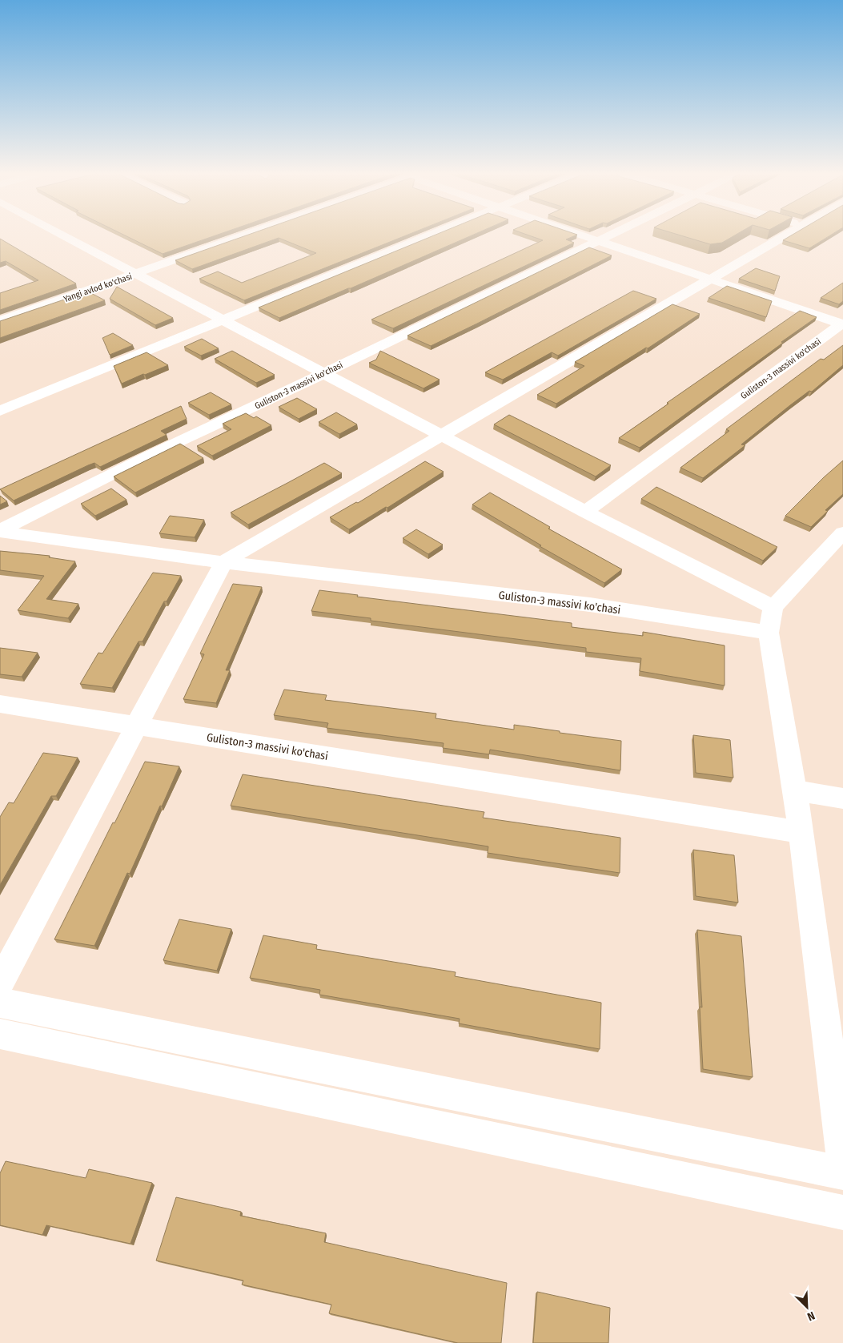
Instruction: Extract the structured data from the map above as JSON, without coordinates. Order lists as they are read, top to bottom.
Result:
{
  "streets": {
    "street": ["Yangi avlod ko'chasi", "Guliston-3 massivi ko'chasi"]
  },
  "north": "bottom right"
}
